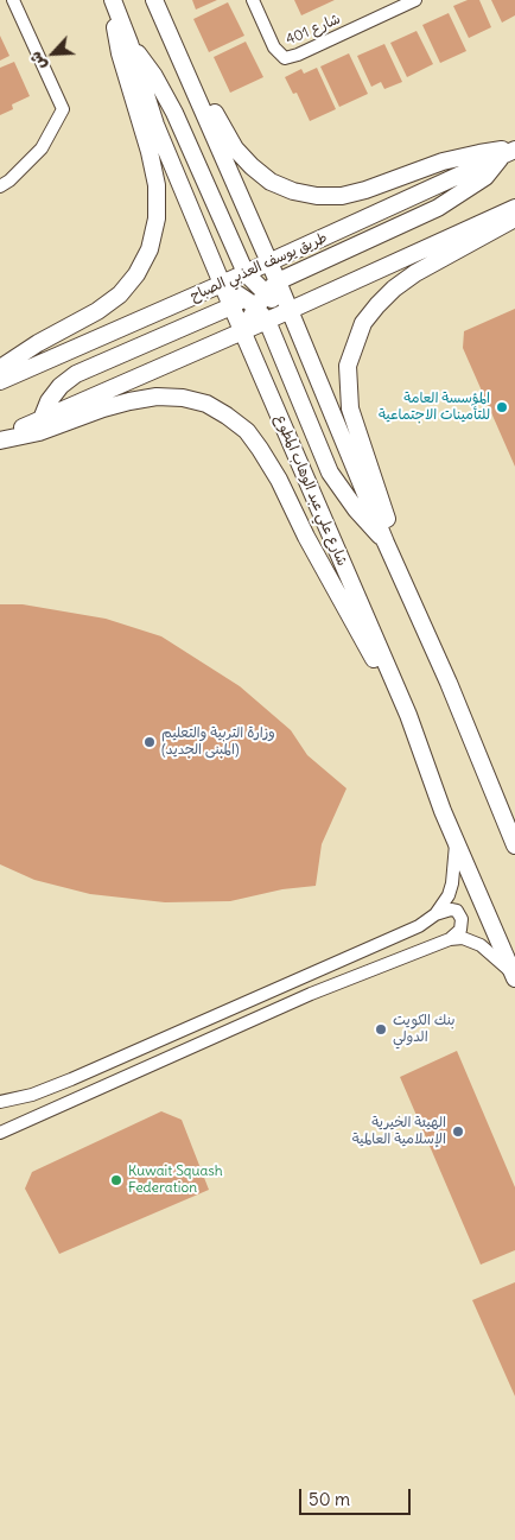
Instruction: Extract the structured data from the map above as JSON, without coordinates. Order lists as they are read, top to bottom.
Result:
{
  "streets": {
    "street": ["شارع 401", "طريق يوسف العذبي الصباح", "شارع علي عبد الوهاب المطوع"]
  },
  "crossings": [
    ["طريق يوسف العذبي الصباح", "شارع علي عبد الوهاب المطوع"]
  ],
  "places": [
    "المؤسسة العامة للتأمينات الاجتماعية",
    "وزارة التربية والتعليم (المبنى الجديد)",
    "بنك الكويت الدولي",
    "الهيئة الخيرية الإسلامية العالمية",
    "Kuwait Squash Federation"
  ],
  "scale_bar": "50 m",
  "north": "bottom left"
}
